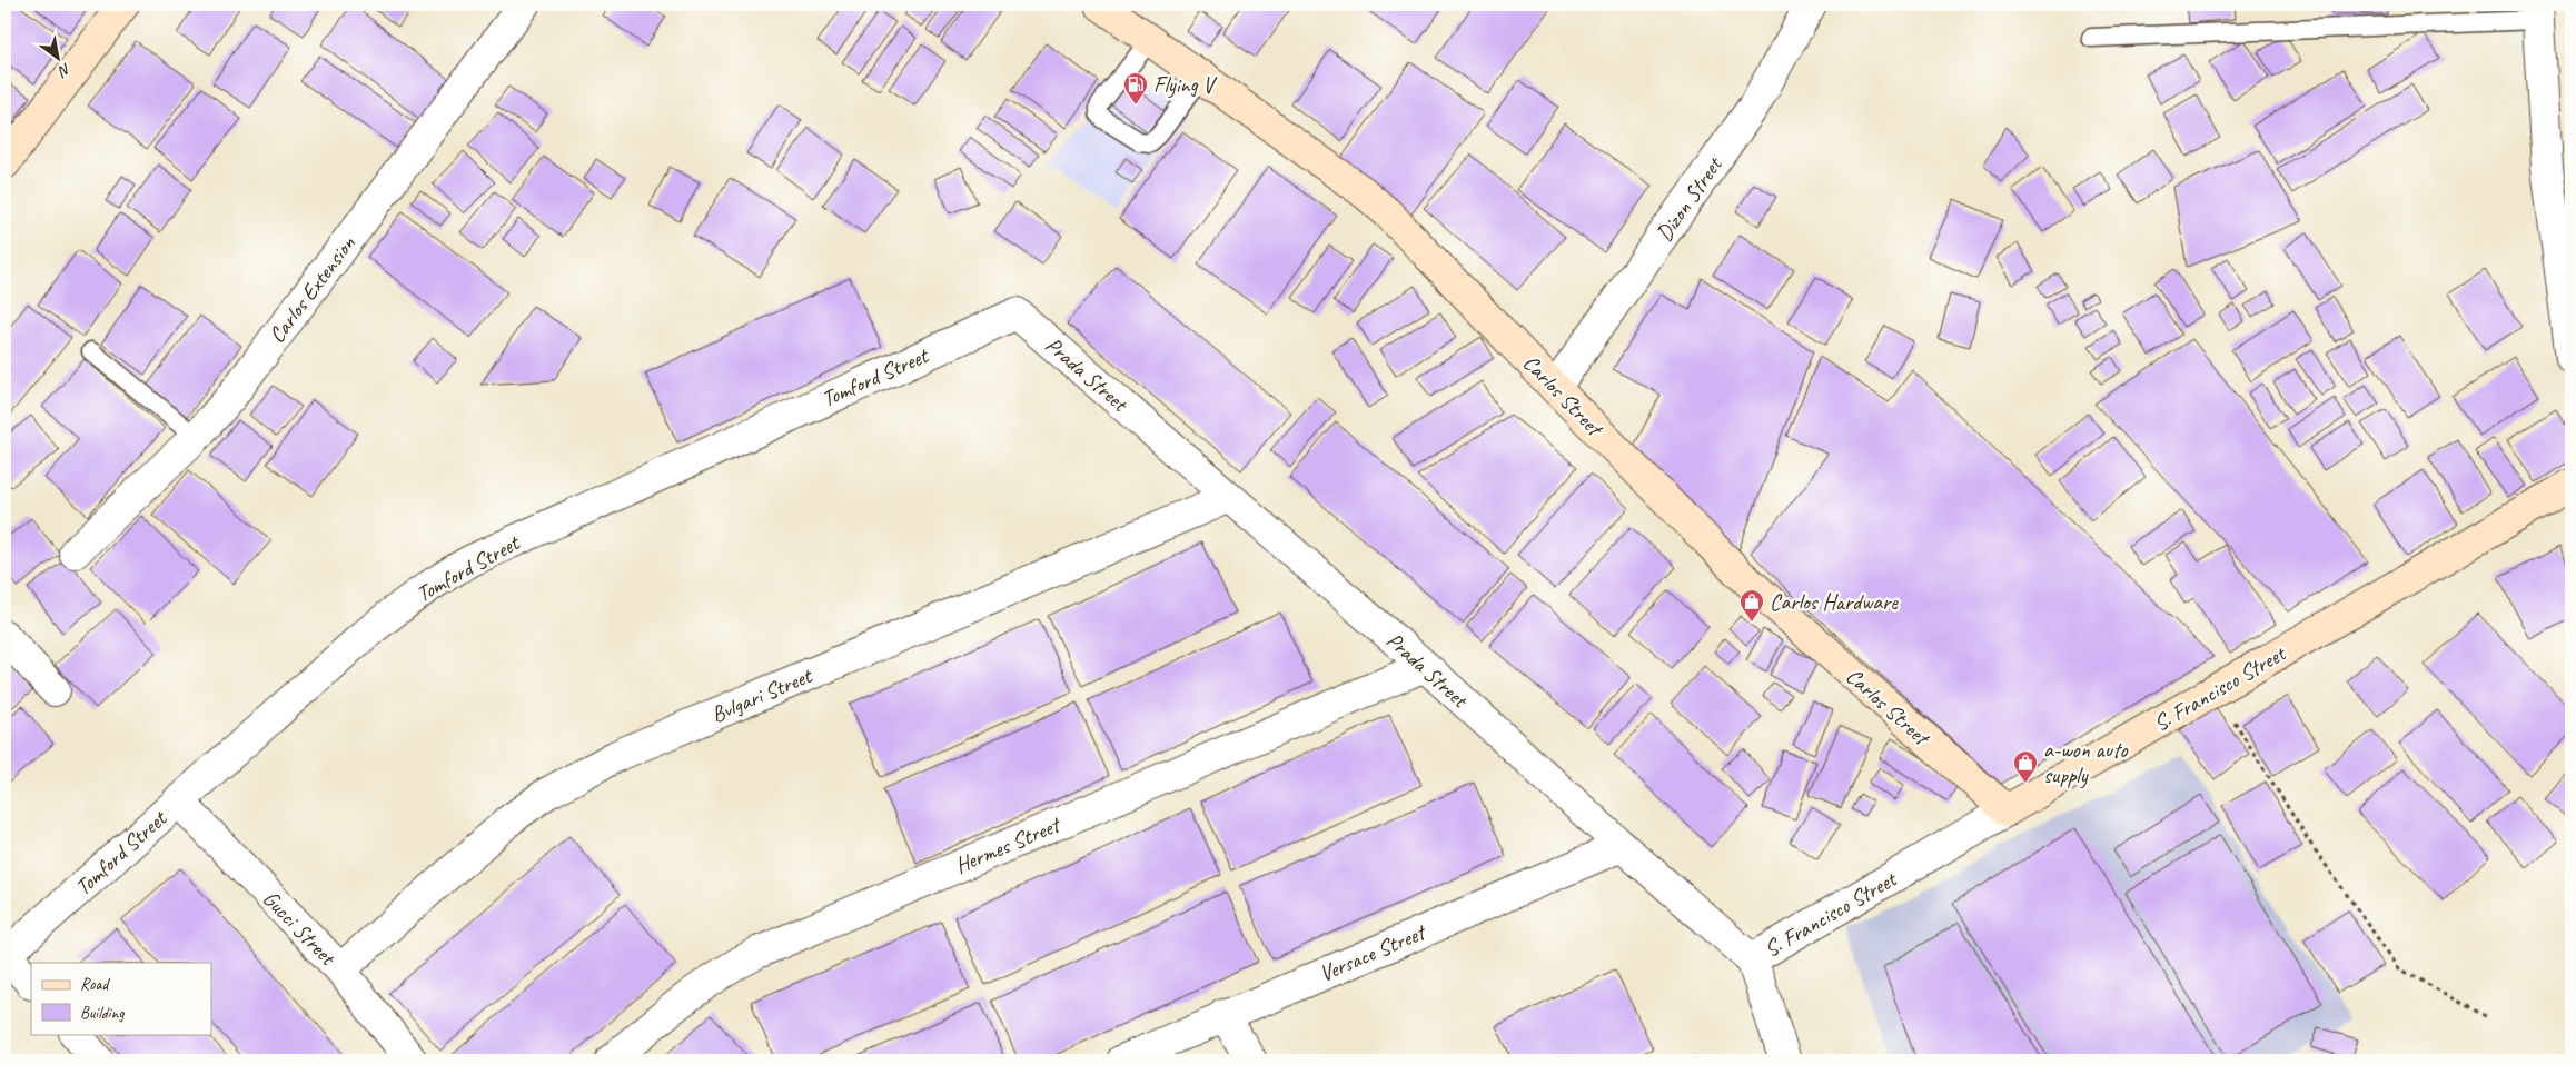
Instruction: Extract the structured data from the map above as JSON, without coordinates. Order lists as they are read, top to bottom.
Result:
{
  "streets": {
    "street": [
      "Dizon Street",
      "Carlos Extension",
      "Prada Street",
      "Tomford Street",
      "Carlos Street",
      "S. Francisco Street",
      "Bvlgari Street",
      "Hermes Street",
      "Gucci Street",
      "Versace Street"
    ]
  },
  "crossings": [
    ["Dizon Street", "Carlos Street"],
    ["Prada Street", "Tomford Street"],
    ["Prada Street", "S. Francisco Street"],
    ["Prada Street", "Bvlgari Street"],
    ["Prada Street", "Hermes Street"],
    ["Prada Street", "Versace Street"],
    ["Tomford Street", "Gucci Street"],
    ["Carlos Street", "S. Francisco Street"],
    ["Bvlgari Street", "Gucci Street"]
  ],
  "places": {
    "fuel station": ["Flying V"],
    "shop": ["Carlos Hardware", "a-won auto supply"]
  },
  "legend": ["Road", "Building"],
  "north": "bottom right"
}
